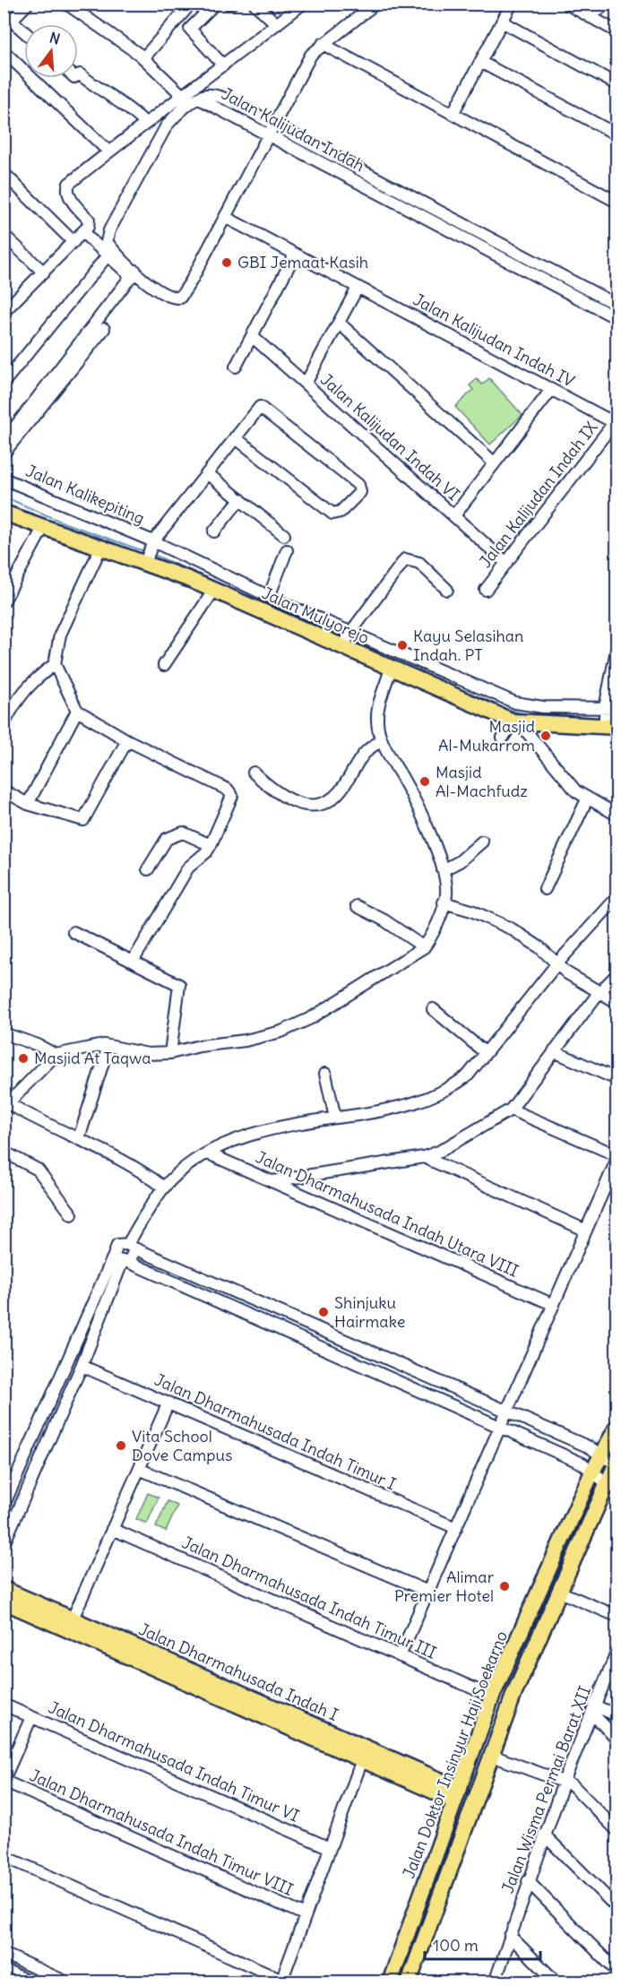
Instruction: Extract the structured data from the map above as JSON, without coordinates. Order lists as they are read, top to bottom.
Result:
{
  "streets": {
    "main road": ["Jalan Mulyorejo", "Jalan Dharmahusada Indah I", "Jalan Doktor Insinyur Haji Soekarno"],
    "street": [
      "Jalan Kalijudan Indah",
      "Jalan Kalijudan Indah IV",
      "Jalan Kalijudan Indah VI",
      "Jalan Kalikepiting",
      "Jalan Kalijudan Indah IX",
      "Jalan Dharmahusada Indah Utara VIII",
      "Jalan Dharmahusada Indah Timur I",
      "Jalan Dharmahusada Indah Timur III",
      "Jalan Dharmahusada Indah Timur VI",
      "Jalan Wisma Permai Barat XII",
      "Jalan Dharmahusada Indah Timur VIII"
    ]
  },
  "crossings": [
    ["Jalan Kalijudan Indah IV", "Jalan Kalijudan Indah IX"],
    ["Jalan Kalijudan Indah VI", "Jalan Kalijudan Indah IX"],
    ["Jalan Kalikepiting", "Jalan Mulyorejo"],
    ["Jalan Dharmahusada Indah Timur III", "Jalan Doktor Insinyur Haji Soekarno"],
    ["Jalan Dharmahusada Indah I", "Jalan Doktor Insinyur Haji Soekarno"]
  ],
  "places": [
    "GBI Jemaat Kasih",
    "Kayu Selasihan Indah. PT",
    "Masjid Al-Mukarrom",
    "Masjid Al-Machfudz",
    "Masjid At Taqwa",
    "Shinjuku Hairmake",
    "Vita School Dove Campus",
    "Alimar Premier Hotel"
  ],
  "scale_bar": "100 m",
  "north": "top"
}
